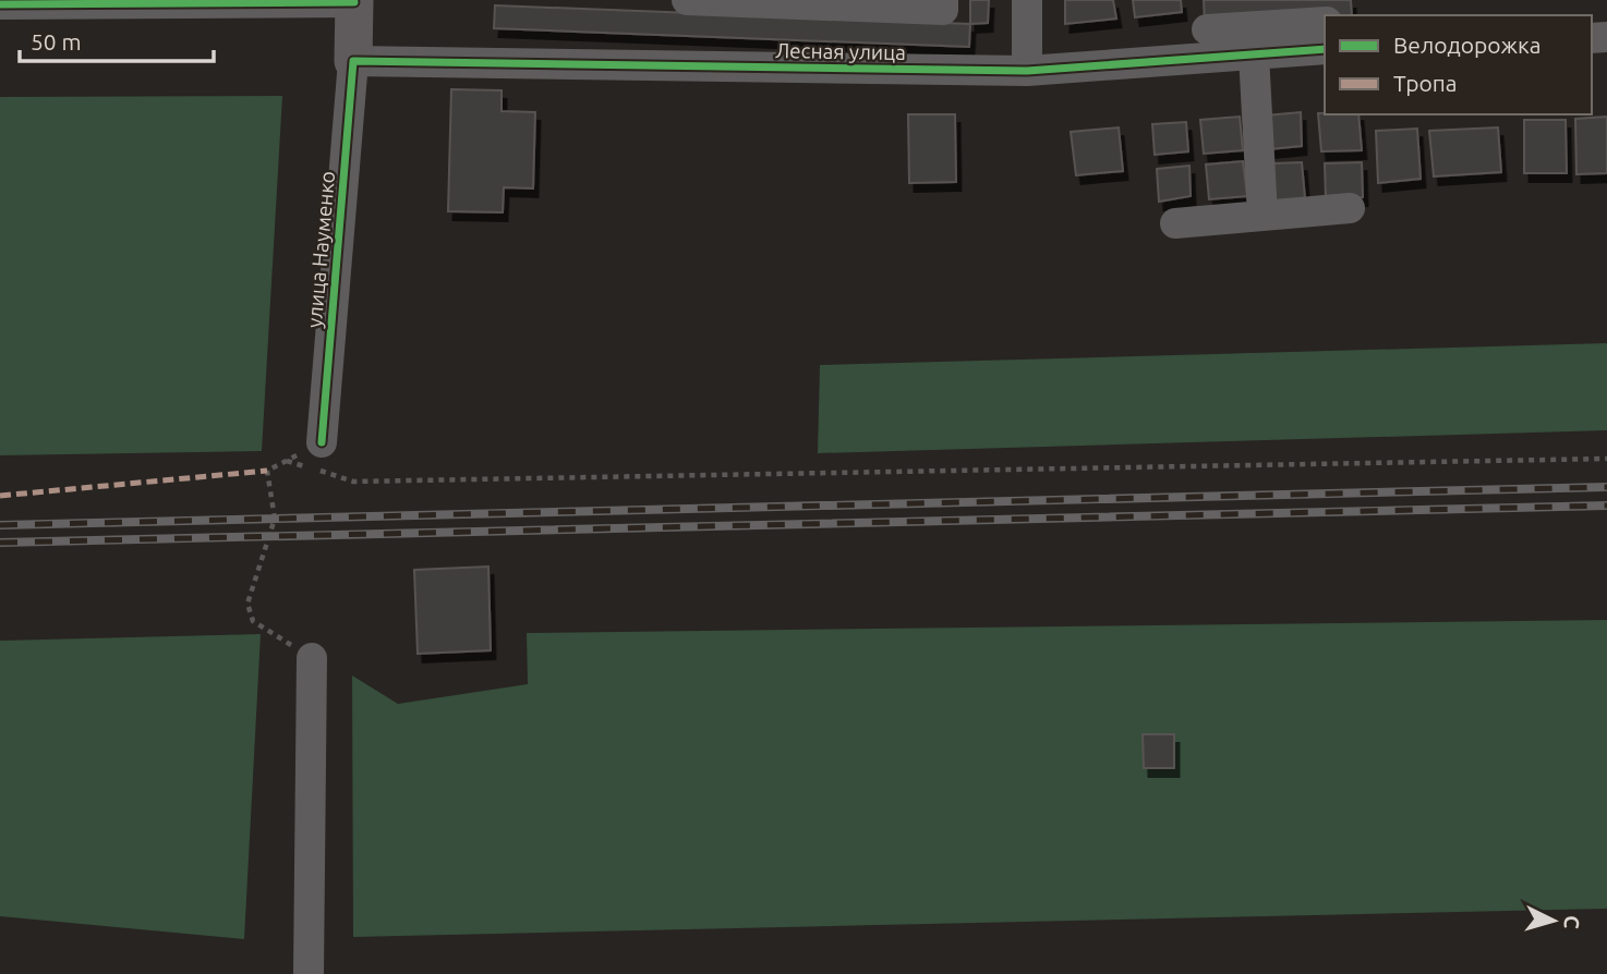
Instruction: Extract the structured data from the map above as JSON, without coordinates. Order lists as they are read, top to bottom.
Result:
{
  "streets": {
    "main road": ["улица Науменко"],
    "street": ["Лесная улица"]
  },
  "crossings": [
    ["Лесная улица", "улица Науменко"]
  ],
  "legend": ["Велодорожка", "Тропа"],
  "scale_bar": "50 m",
  "north": "right"
}
